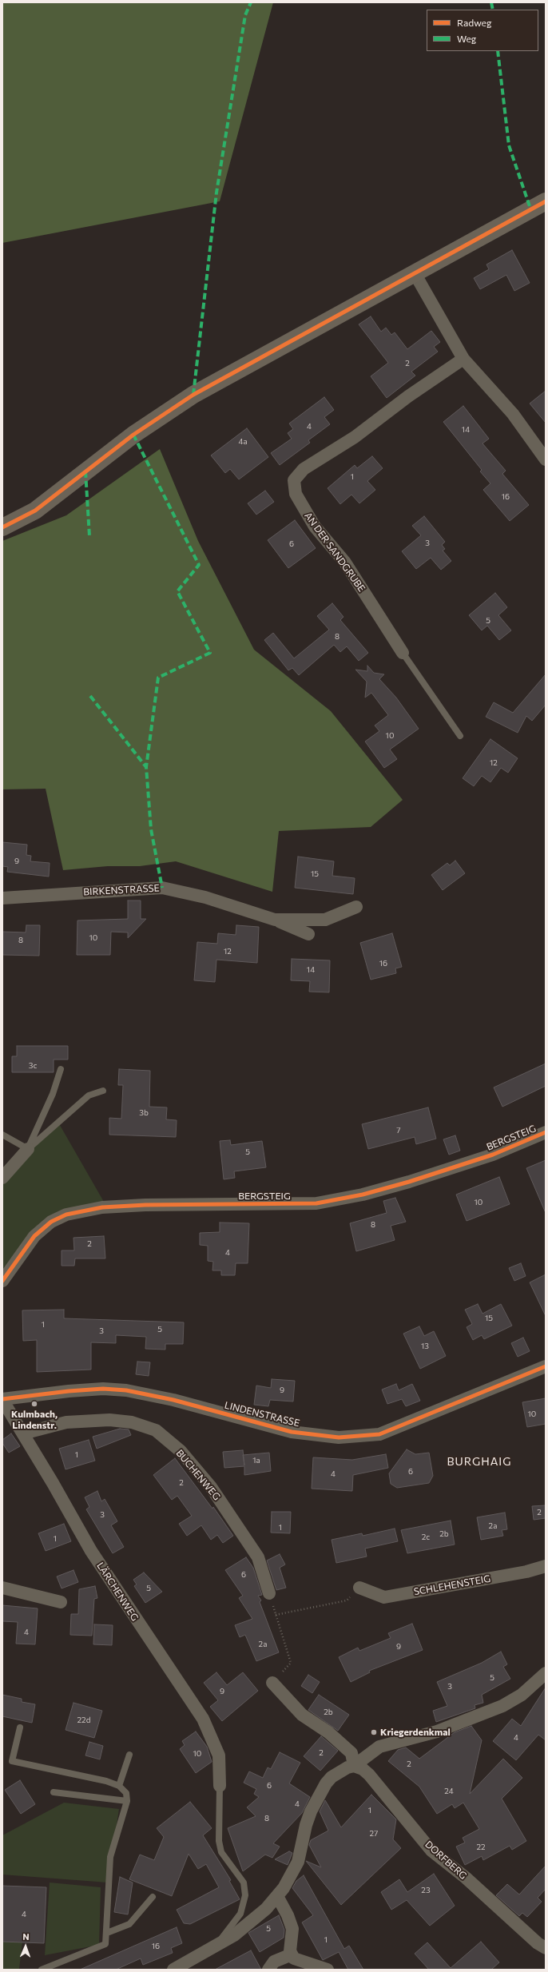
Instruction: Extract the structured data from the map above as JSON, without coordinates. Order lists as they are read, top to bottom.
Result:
{
  "streets": {
    "street": [
      "AN DER SANDGRUBE",
      "BIRKENSTRASSE",
      "BERGSTEIG",
      "LINDENSTRASSE",
      "BUCHENWEG",
      "SCHLEHENSTEIG",
      "LÄRCHENWEG",
      "DORFBERG"
    ]
  },
  "crossings": [
    ["LINDENSTRASSE", "LÄRCHENWEG"],
    ["BUCHENWEG", "LÄRCHENWEG"]
  ],
  "districts": ["BURGHAIG"],
  "places": ["Kulmbach, Lindenstr.", "Kriegerdenkmal"],
  "house_numbers": [
    "2",
    "4",
    "14",
    "4a",
    "1",
    "16",
    "3",
    "6",
    "5",
    "8",
    "10",
    "12",
    "9",
    "15",
    "10",
    "8",
    "12",
    "16",
    "14",
    "3c",
    "3b",
    "7",
    "5",
    "10",
    "8",
    "2",
    "4",
    "15",
    "1",
    "5",
    "3",
    "13",
    "9",
    "10",
    "1",
    "1a",
    "6",
    "4",
    "2",
    "2",
    "3",
    "2a",
    "1",
    "2b",
    "2c",
    "1",
    "6",
    "5",
    "4",
    "2a",
    "9",
    "5",
    "3",
    "9",
    "2b",
    "22d",
    "4",
    "2",
    "10",
    "2",
    "6",
    "24",
    "4",
    "1",
    "8",
    "27",
    "22",
    "23",
    "4",
    "5",
    "1",
    "16"
  ],
  "legend": ["Radweg", "Weg"],
  "north": "top"
}
